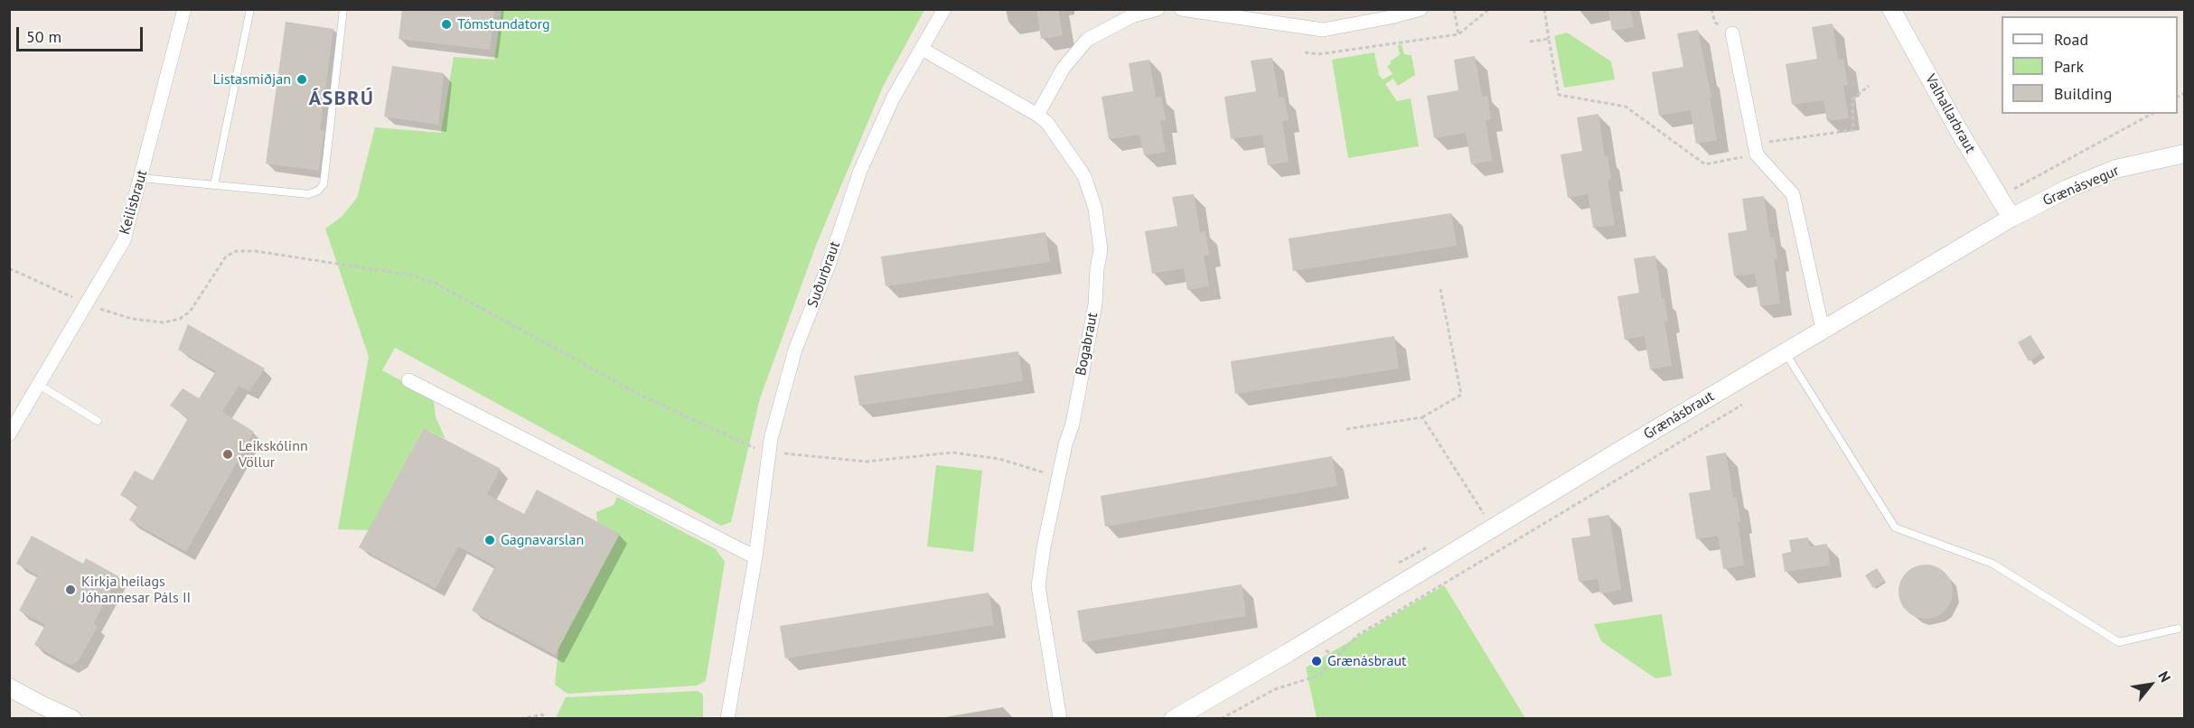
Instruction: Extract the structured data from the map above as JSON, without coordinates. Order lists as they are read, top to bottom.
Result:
{
  "streets": {
    "street": [
      "Valhallarbraut",
      "Grænásvegur",
      "Keilisbraut",
      "Suðurbraut",
      "Bogabraut",
      "Grænásbraut"
    ]
  },
  "crossings": [
    ["Valhallarbraut", "Grænásvegur"],
    ["Valhallarbraut", "Grænásbraut"],
    ["Grænásvegur", "Grænásbraut"],
    ["Suðurbraut", "Bogabraut"]
  ],
  "districts": ["ÁSBRÚ"],
  "places": [
    "Tómstundatorg",
    "Listasmiðjan",
    "Leikskólinn Völlur",
    "Gagnavarslan",
    "Kirkja heilags Jóhannesar Páls II",
    "Grænásbraut"
  ],
  "legend": ["Road", "Park", "Building"],
  "scale_bar": "50 m",
  "north": "top right"
}
